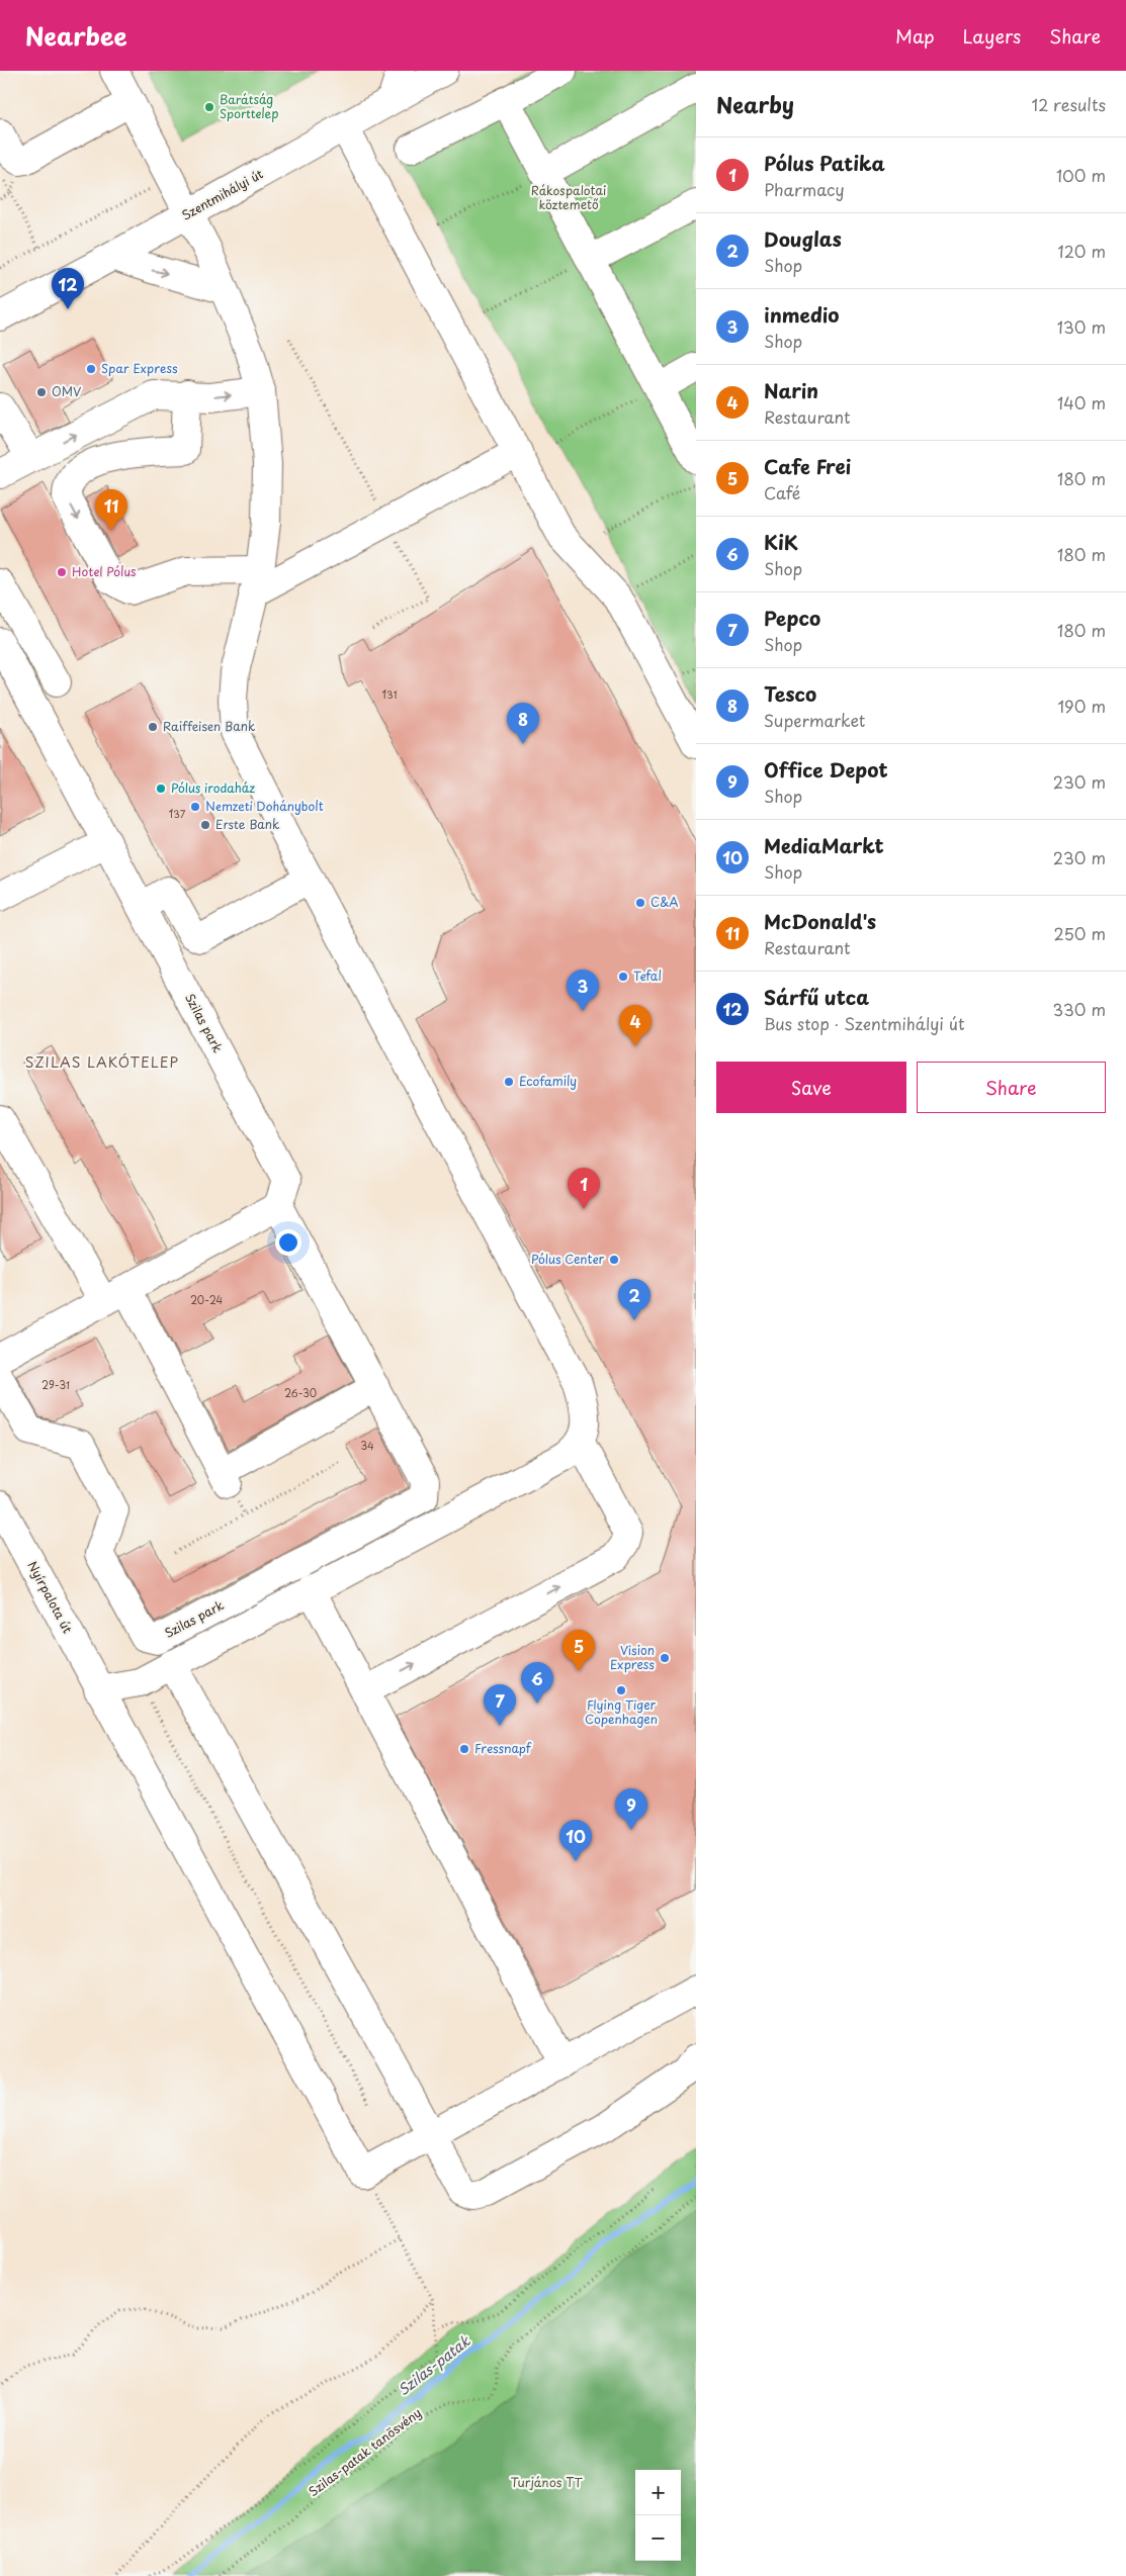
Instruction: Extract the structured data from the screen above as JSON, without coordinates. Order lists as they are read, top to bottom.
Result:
{
  "streets": {
    "street": ["Szentmihályi út", "Szilas park", "Nyírpalota út"],
    "path": ["Szilas-patak tanösvény"]
  },
  "districts": ["SZILAS LAKÓTELEP"],
  "water": ["Szilas-patak"],
  "parks": ["Rákospalotai köztemető", "Turjános TT"],
  "places": [
    "Barátság Sporttelep",
    "Spar Express",
    "OMV",
    "Hotel Pólus",
    "Raiffeisen Bank",
    "Pólus irodaház",
    "Nemzeti Dohánybolt",
    "Erste Bank",
    "C&A",
    "Tefal",
    "Ecofamily",
    "Pólus Center",
    "Vision Express",
    "Flying Tiger Copenhagen",
    "Fressnapf"
  ],
  "house_numbers": [
    "131",
    "137",
    "20-24",
    "29-31",
    "26-30",
    "34"
  ],
  "page": {
    "header": "Nearbee",
    "nav": ["Map", "Layers", "Share"],
    "heading": ["Nearby", "12 results"],
    "list": [
      {
        "mark": "1",
        "name": "Pólus Patika",
        "note": "Pharmacy",
        "value": "100 m"
      },
      {
        "mark": "2",
        "name": "Douglas",
        "note": "Shop",
        "value": "120 m"
      },
      {
        "mark": "3",
        "name": "inmedio",
        "note": "Shop",
        "value": "130 m"
      },
      {
        "mark": "4",
        "name": "Narin",
        "note": "Restaurant",
        "value": "140 m"
      },
      {
        "mark": "5",
        "name": "Cafe Frei",
        "note": "Café",
        "value": "180 m"
      },
      {
        "mark": "6",
        "name": "KiK",
        "note": "Shop",
        "value": "180 m"
      },
      {
        "mark": "7",
        "name": "Pepco",
        "note": "Shop",
        "value": "180 m"
      },
      {
        "mark": "8",
        "name": "Tesco",
        "note": "Supermarket",
        "value": "190 m"
      },
      {
        "mark": "9",
        "name": "Office Depot",
        "note": "Shop",
        "value": "230 m"
      },
      {
        "mark": "10",
        "name": "MediaMarkt",
        "note": "Shop",
        "value": "230 m"
      },
      {
        "mark": "11",
        "name": "McDonald's",
        "note": "Restaurant",
        "value": "250 m"
      },
      {
        "mark": "12",
        "name": "Sárfű utca",
        "note": "Bus stop · Szentmihályi út",
        "value": "330 m"
      }
    ],
    "pins": [
      "12",
      "11",
      "8",
      "3",
      "4",
      "1",
      "2",
      "5",
      "6",
      "7",
      "9",
      "10"
    ],
    "buttons": ["Save", "Share"],
    "map_buttons": ["+", "−"]
  }
}
